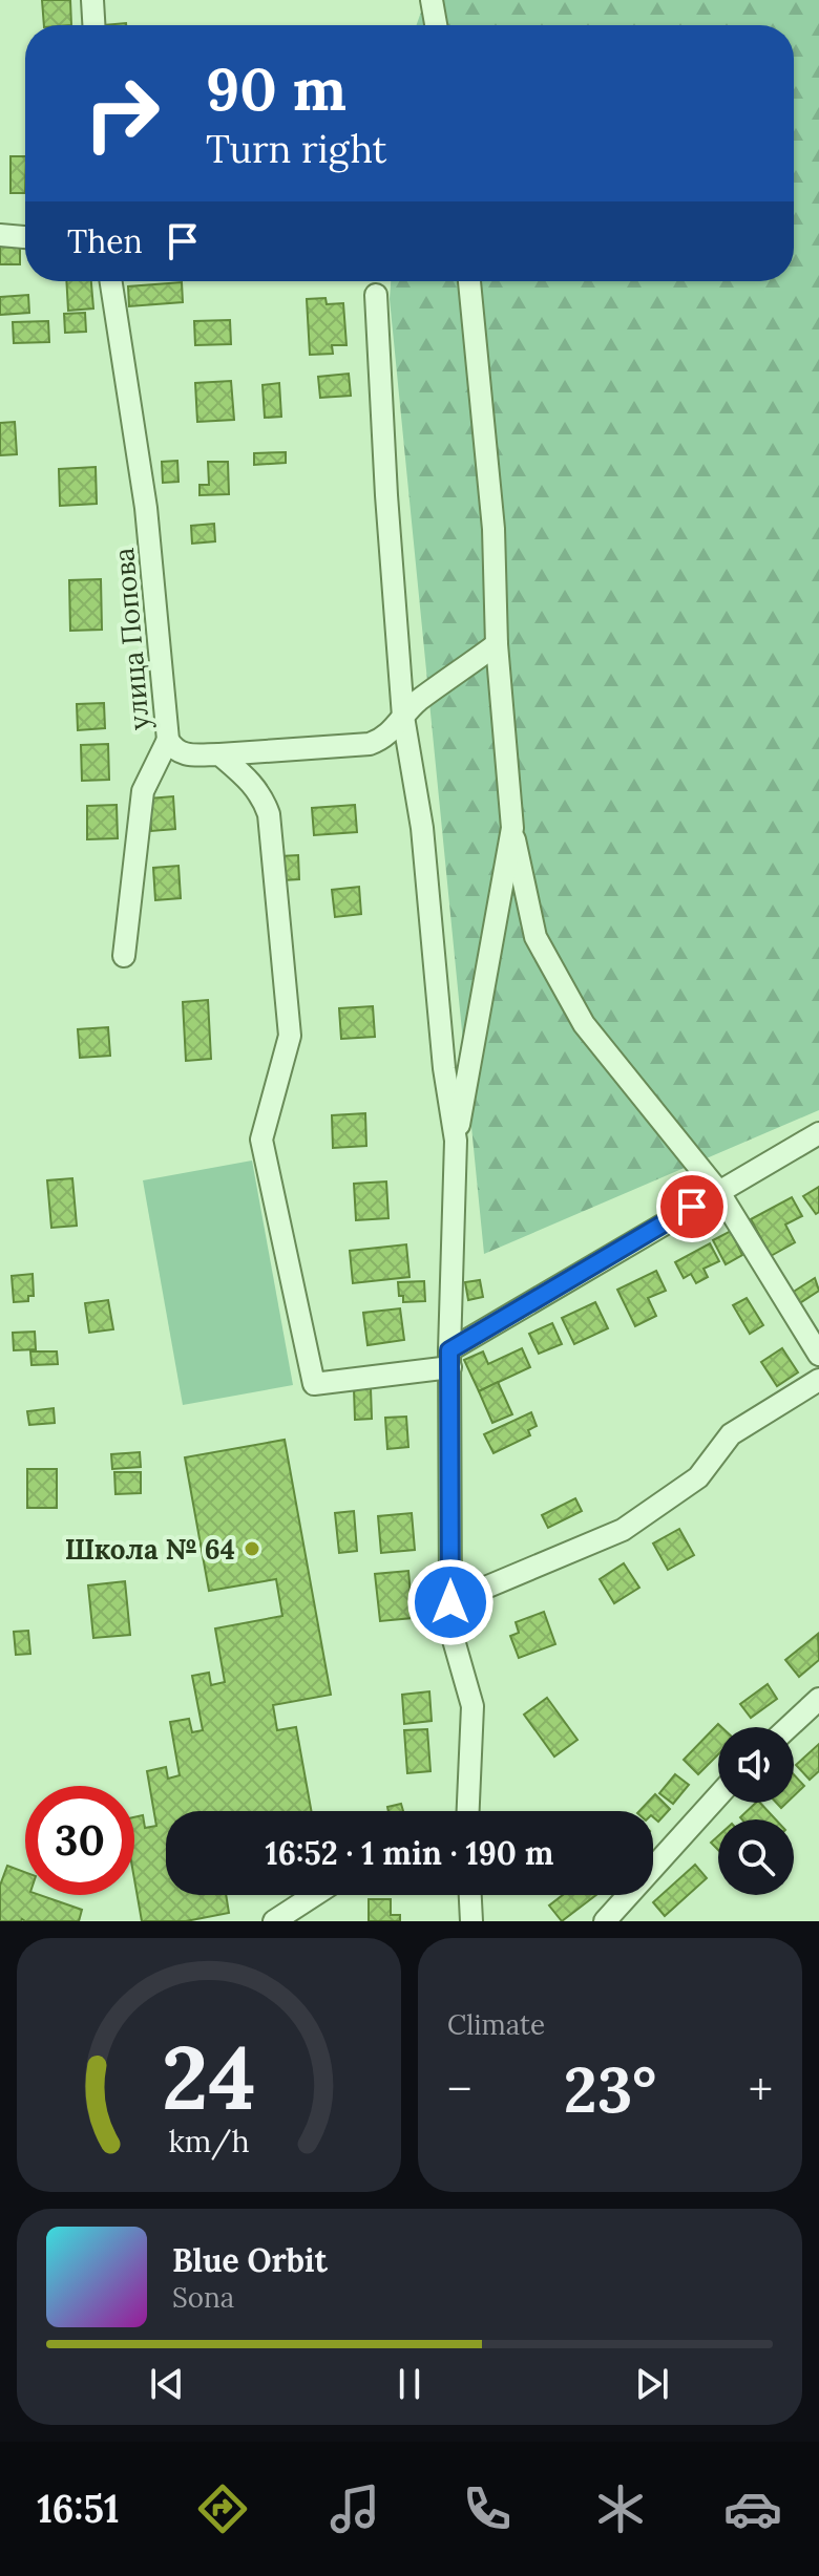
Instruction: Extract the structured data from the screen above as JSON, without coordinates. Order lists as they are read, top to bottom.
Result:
{
  "streets": {
    "street": ["улица Попова"]
  },
  "places": ["Школа № 64"],
  "page": {
    "turn": ["90 m", "Turn right"],
    "then": "Then",
    "limit": "30",
    "trip": "16:52 · 1 min · 190 m",
    "tile": "Climate",
    "heat": ["−", "23°", "+"],
    "song": ["Blue Orbit", "Sona"],
    "tabs": "16:51",
    "gauge": ["24", "km/h"]
  }
}
